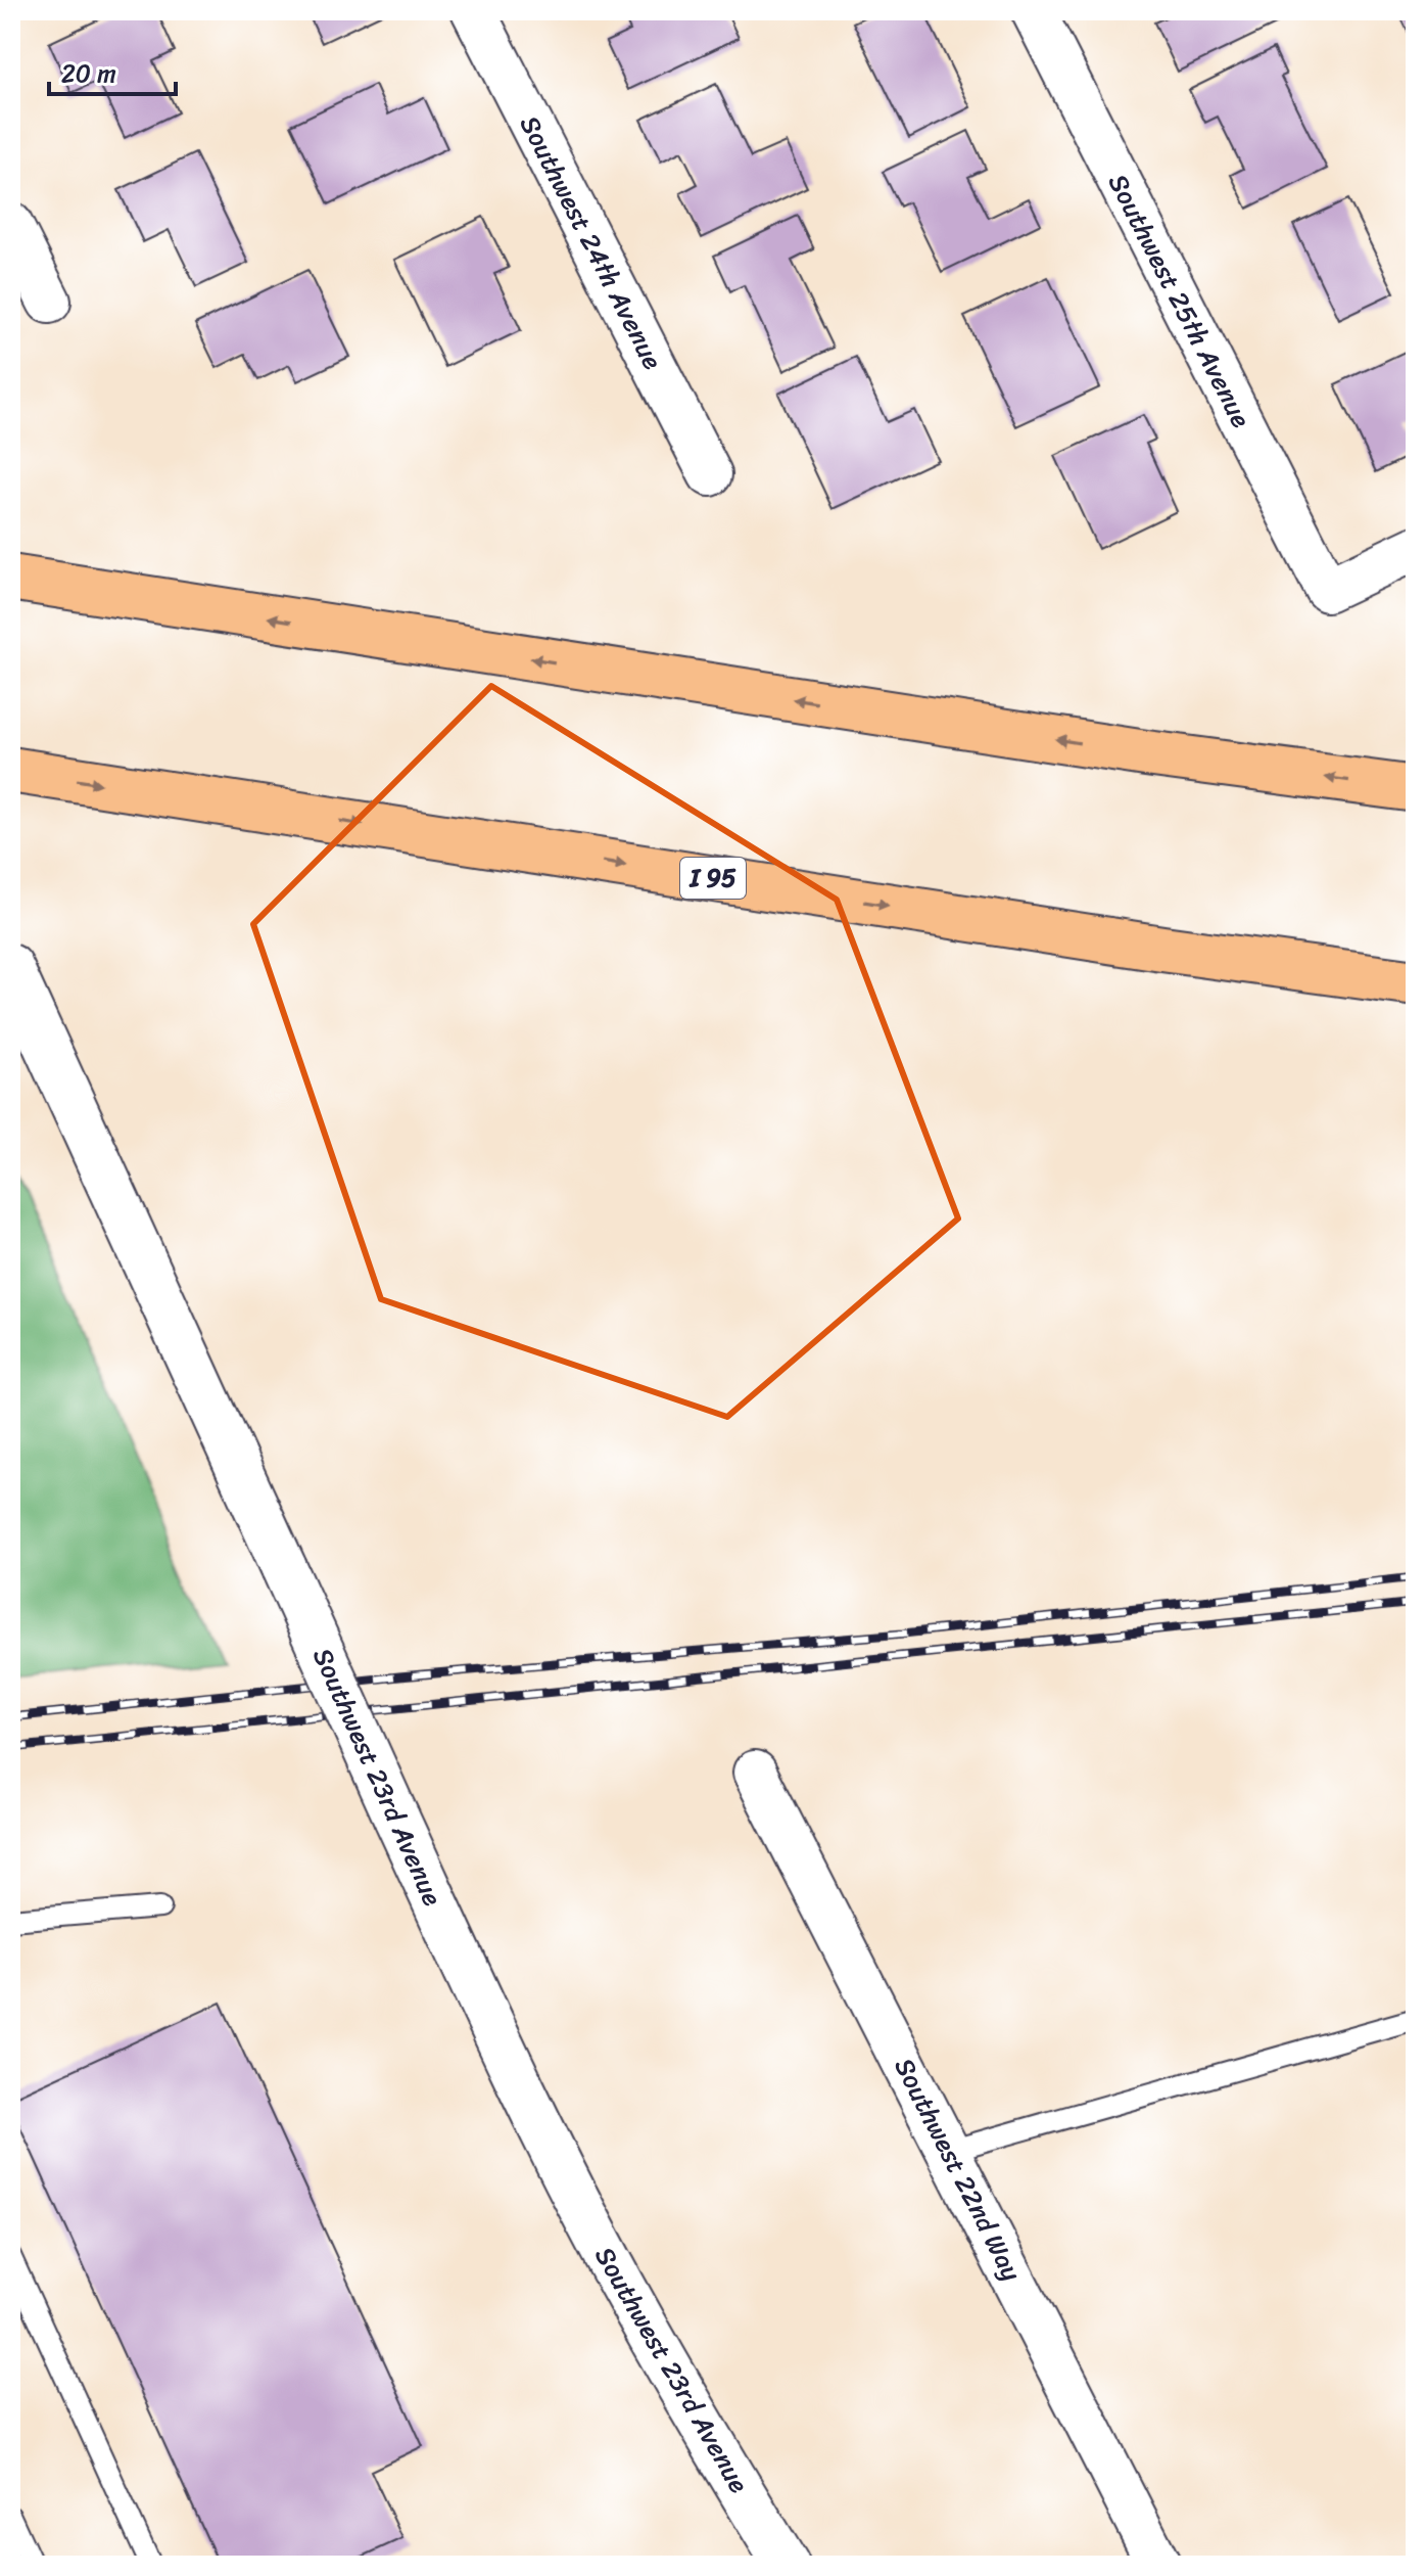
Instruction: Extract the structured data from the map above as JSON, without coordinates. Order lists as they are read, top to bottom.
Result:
{
  "streets": {
    "highway": ["I 95"],
    "street": [
      "Southwest 24th Avenue",
      "Southwest 25th Avenue",
      "Southwest 23rd Avenue",
      "Southwest 22nd Way"
    ]
  },
  "scale_bar": "20 m"
}
